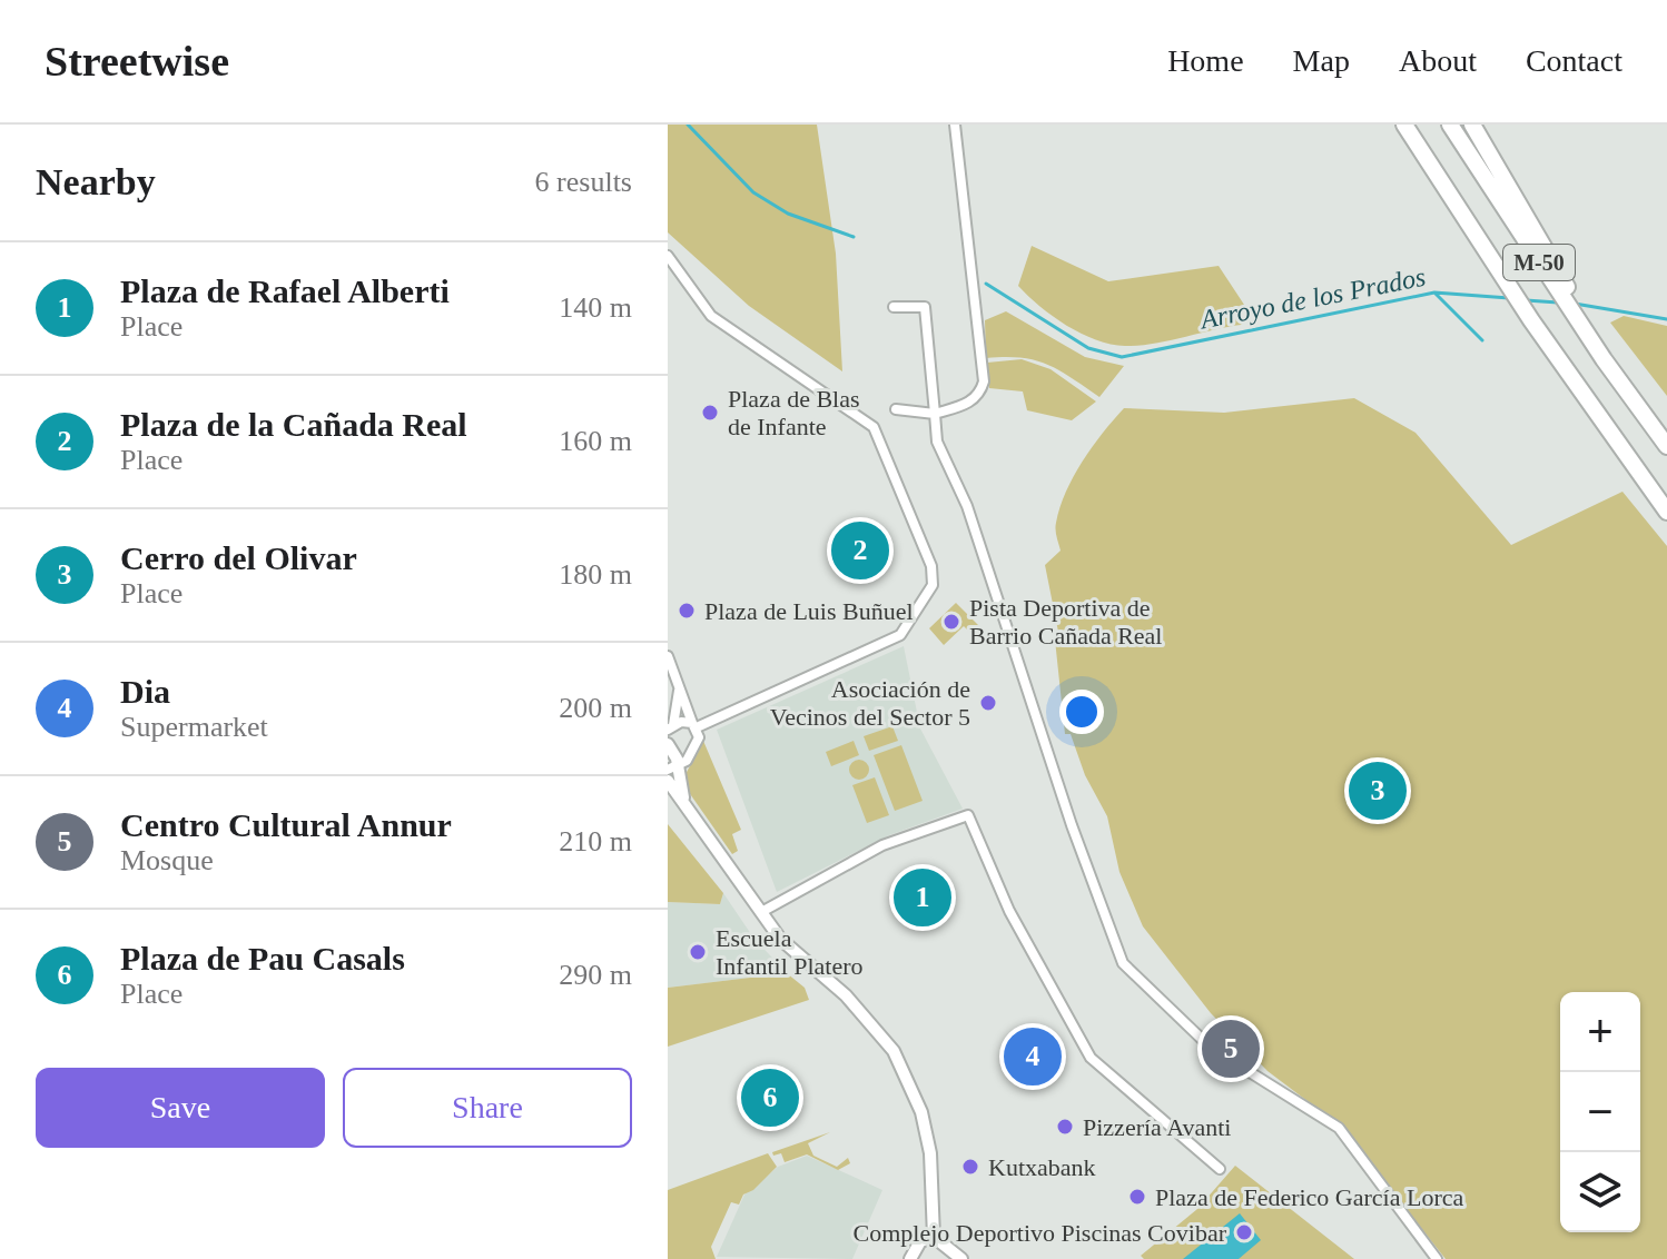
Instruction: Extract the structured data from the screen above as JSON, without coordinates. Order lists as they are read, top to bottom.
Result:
{
  "streets": {
    "highway": ["M-50"]
  },
  "water": ["Arroyo de los Prados"],
  "places": [
    "Plaza de Blas de Infante",
    "Plaza de Luis Buñuel",
    "Pista Deportiva de Barrio Cañada Real",
    "Asociación de Vecinos del Sector 5",
    "Escuela Infantil Platero",
    "Pizzería Avanti",
    "Kutxabank",
    "Plaza de Federico García Lorca",
    "Complejo Deportivo Piscinas Covibar"
  ],
  "page": {
    "header": "Streetwise",
    "nav": [
      "Home",
      "Map",
      "About",
      "Contact"
    ],
    "heading": ["Nearby", "6 results"],
    "list": [
      {
        "mark": "1",
        "name": "Plaza de Rafael Alberti",
        "note": "Place",
        "value": "140 m"
      },
      {
        "mark": "2",
        "name": "Plaza de la Cañada Real",
        "note": "Place",
        "value": "160 m"
      },
      {
        "mark": "3",
        "name": "Cerro del Olivar",
        "note": "Place",
        "value": "180 m"
      },
      {
        "mark": "4",
        "name": "Dia",
        "note": "Supermarket",
        "value": "200 m"
      },
      {
        "mark": "5",
        "name": "Centro Cultural Annur",
        "note": "Mosque",
        "value": "210 m"
      },
      {
        "mark": "6",
        "name": "Plaza de Pau Casals",
        "note": "Place",
        "value": "290 m"
      }
    ],
    "pins": [
      "2",
      "3",
      "1",
      "5",
      "4",
      "6"
    ],
    "map_buttons": ["+", "−"],
    "buttons": ["Save", "Share"]
  }
}
